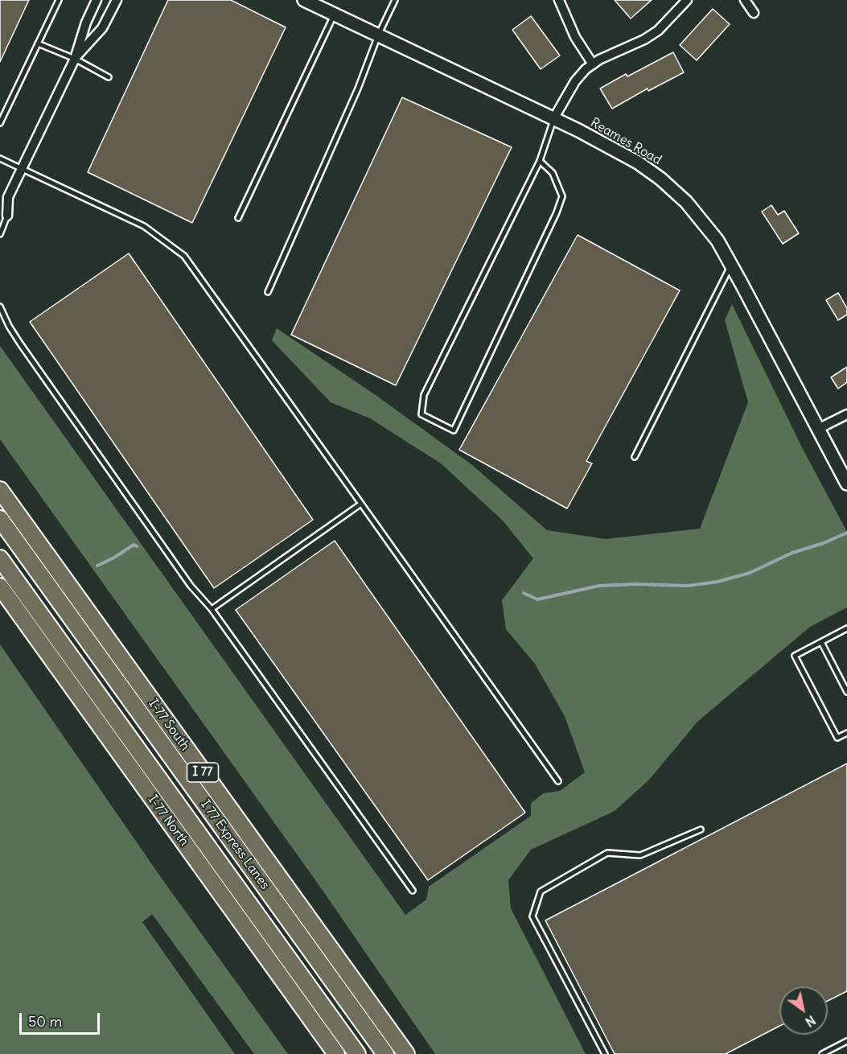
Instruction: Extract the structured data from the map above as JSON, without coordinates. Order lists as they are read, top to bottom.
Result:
{
  "streets": {
    "highway": [
      "I-77 South",
      "I 77",
      "I-77 North",
      "I 77 Express Lanes"
    ],
    "main road": ["Reames Road"]
  },
  "scale_bar": "50 m",
  "north": "bottom right"
}
